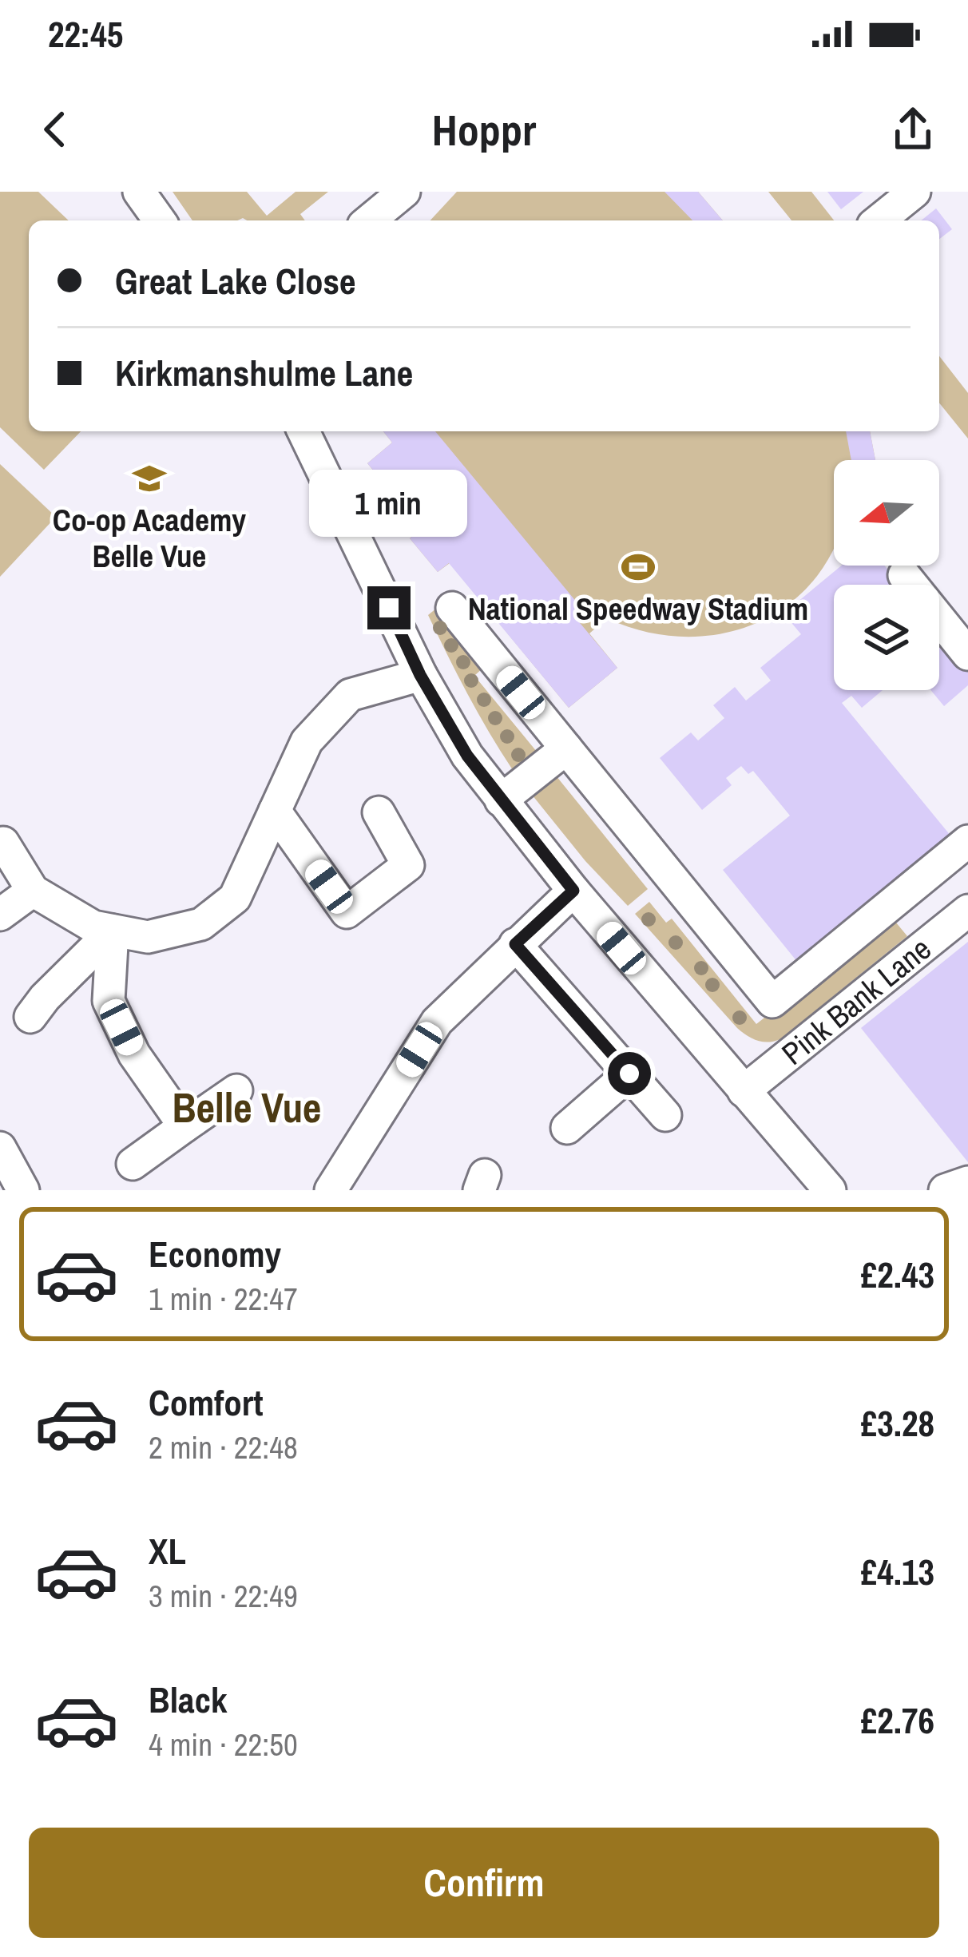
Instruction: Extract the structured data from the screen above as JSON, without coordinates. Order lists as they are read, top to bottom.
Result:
{
  "streets": {
    "street": ["Pink Bank Lane"]
  },
  "districts": ["Belle Vue"],
  "places": {
    "school or university": ["Co-op Academy Belle Vue"],
    "sports": ["National Speedway Stadium"]
  },
  "north": "left",
  "page": {
    "status": "22:45",
    "header": "Hoppr",
    "banner": ["Great Lake Close", "Kirkmanshulme Lane"],
    "bubble": "1 min",
    "list": [
      {
        "name": "Economy",
        "note": "1 min · 22:47",
        "value": "£2.43"
      },
      {
        "name": "Comfort",
        "note": "2 min · 22:48",
        "value": "£3.28"
      },
      {
        "name": "XL",
        "note": "3 min · 22:49",
        "value": "£4.13"
      },
      {
        "name": "Black",
        "note": "4 min · 22:50",
        "value": "£2.76"
      }
    ],
    "buttons": "Confirm"
  }
}
